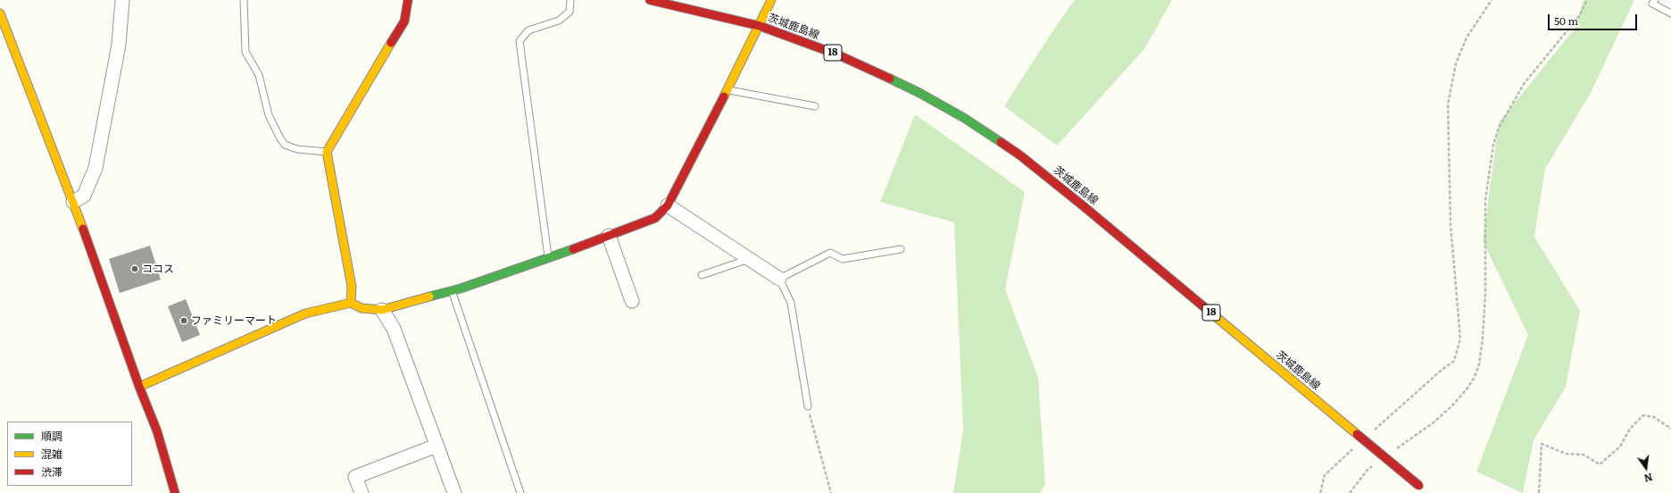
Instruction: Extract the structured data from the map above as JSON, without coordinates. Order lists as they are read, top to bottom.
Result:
{
  "streets": {
    "street": ["茨城鹿島線", "18"]
  },
  "places": ["ココス", "ファミリーマート"],
  "legend": ["順調", "混雑", "渋滞"],
  "scale_bar": "50 m",
  "north": "bottom"
}
